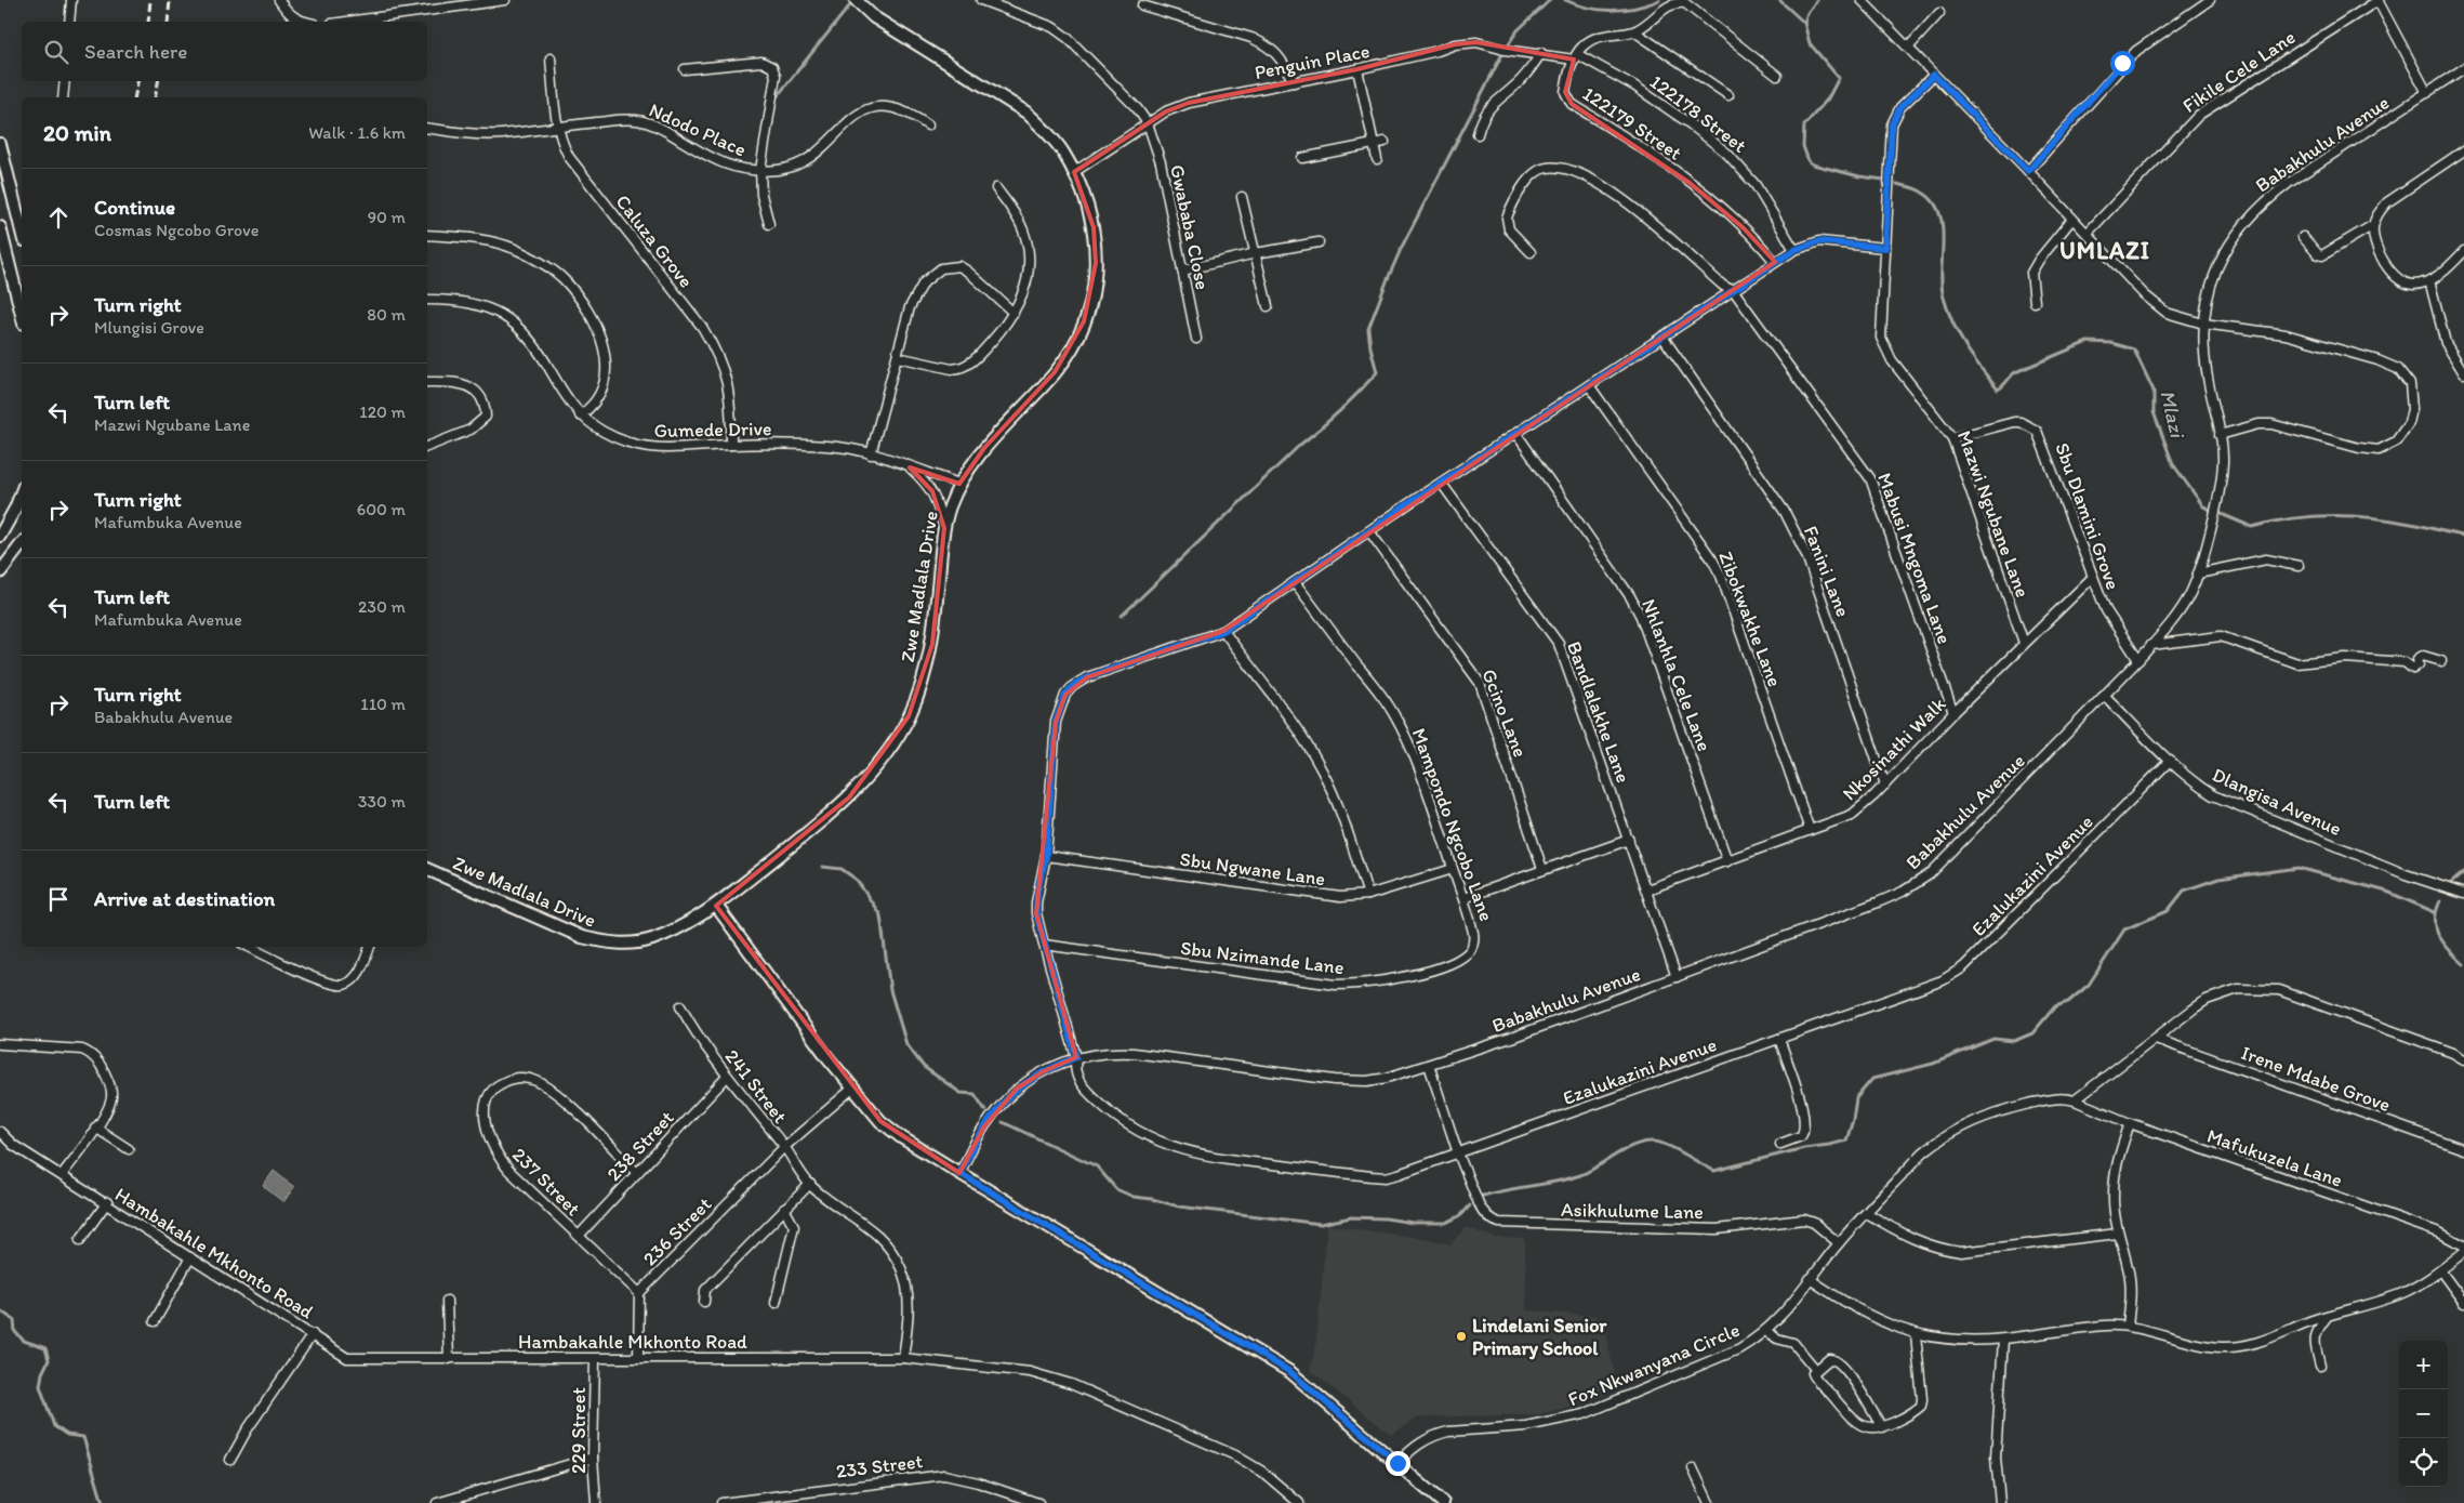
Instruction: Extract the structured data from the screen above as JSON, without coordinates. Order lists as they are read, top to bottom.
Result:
{
  "streets": {
    "street": [
      "Penguin Place",
      "Fikile Cele Lane",
      "122178 Street",
      "122179 Street",
      "Ndodo Place",
      "Babakhulu Avenue",
      "Gwababa Close",
      "Caluza Grove",
      "Gumede Drive",
      "Mazwi Ngubane Lane",
      "Sbu Dlamini Grove",
      "Mabusi Mngoma Lane",
      "Fanini Lane",
      "Zwe Madlala Drive",
      "Zibokwakhe Lane",
      "Nhlanhla Cele Lane",
      "Bandlalakhe Lane",
      "Gcino Lane",
      "Nkosinathi Walk",
      "Dlangisa Avenue",
      "Mampondo Ngcobo Lane",
      "Sbu Ngwane Lane",
      "Ezalukazini Avenue",
      "Sbu Nzimande Lane",
      "Irene Mdabe Grove",
      "241 Street",
      "238 Street",
      "Mafukuzela Lane",
      "237 Street",
      "Asikhulume Lane",
      "236 Street",
      "Hambakahle Mkhonto Road",
      "Fox Nkwanyana Circle",
      "229 Street",
      "233 Street"
    ]
  },
  "crossings": [
    ["Penguin Place", "122178 Street"],
    ["Penguin Place", "122179 Street"],
    ["Penguin Place", "Gwababa Close"],
    ["Penguin Place", "Zwe Madlala Drive"],
    ["122178 Street", "122179 Street"],
    ["122178 Street", "Ezalukazini Avenue"],
    ["122179 Street", "Ezalukazini Avenue"],
    ["Ndodo Place", "Caluza Grove"],
    ["Babakhulu Avenue", "Sbu Dlamini Grove"],
    ["Babakhulu Avenue", "Bandlalakhe Lane"],
    ["Babakhulu Avenue", "Dlangisa Avenue"],
    ["Babakhulu Avenue", "Ezalukazini Avenue"],
    ["Babakhulu Avenue", "Asikhulume Lane"],
    ["Caluza Grove", "Gumede Drive"],
    ["Gumede Drive", "Zwe Madlala Drive"],
    ["Mazwi Ngubane Lane", "Sbu Dlamini Grove"],
    ["Mazwi Ngubane Lane", "Nkosinathi Walk"],
    ["Mazwi Ngubane Lane", "Ezalukazini Avenue"],
    ["Sbu Dlamini Grove", "Nkosinathi Walk"],
    ["Mabusi Mngoma Lane", "Nkosinathi Walk"],
    ["Mabusi Mngoma Lane", "Ezalukazini Avenue"],
    ["Fanini Lane", "Nkosinathi Walk"],
    ["Fanini Lane", "Ezalukazini Avenue"],
    ["Zibokwakhe Lane", "Nkosinathi Walk"],
    ["Zibokwakhe Lane", "Ezalukazini Avenue"],
    ["Nhlanhla Cele Lane", "Nkosinathi Walk"],
    ["Nhlanhla Cele Lane", "Ezalukazini Avenue"],
    ["Bandlalakhe Lane", "Nkosinathi Walk"],
    ["Bandlalakhe Lane", "Ezalukazini Avenue"],
    ["Gcino Lane", "Ezalukazini Avenue"],
    ["Dlangisa Avenue", "Ezalukazini Avenue"],
    ["Mampondo Ngcobo Lane", "Sbu Ngwane Lane"],
    ["Mampondo Ngcobo Lane", "Ezalukazini Avenue"],
    ["Mampondo Ngcobo Lane", "Sbu Nzimande Lane"],
    ["Sbu Ngwane Lane", "Ezalukazini Avenue"],
    ["Ezalukazini Avenue", "Sbu Nzimande Lane"],
    ["Ezalukazini Avenue", "Asikhulume Lane"],
    ["241 Street", "238 Street"],
    ["241 Street", "236 Street"],
    ["241 Street", "Hambakahle Mkhonto Road"],
    ["238 Street", "237 Street"],
    ["Mafukuzela Lane", "Fox Nkwanyana Circle"],
    ["237 Street", "236 Street"],
    ["Asikhulume Lane", "Fox Nkwanyana Circle"],
    ["236 Street", "Hambakahle Mkhonto Road"],
    ["Hambakahle Mkhonto Road", "229 Street"]
  ],
  "districts": ["UMLAZI"],
  "water": ["Mlazi"],
  "places": ["Lindelani Senior Primary School"],
  "page": {
    "search": "Search here",
    "heading": ["20 min", "Walk · 1.6 km"],
    "list": [
      ["Continue", "Cosmas Ngcobo Grove", "90 m"],
      ["Turn right", "Mlungisi Grove", "80 m"],
      ["Turn left", "Mazwi Ngubane Lane", "120 m"],
      ["Turn right", "Mafumbuka Avenue", "600 m"],
      ["Turn left", "Mafumbuka Avenue", "230 m"],
      ["Turn right", "Babakhulu Avenue", "110 m"],
      ["Turn left", "330 m"],
      "Arrive at destination"
    ],
    "map_buttons": ["+", "−"]
  }
}
